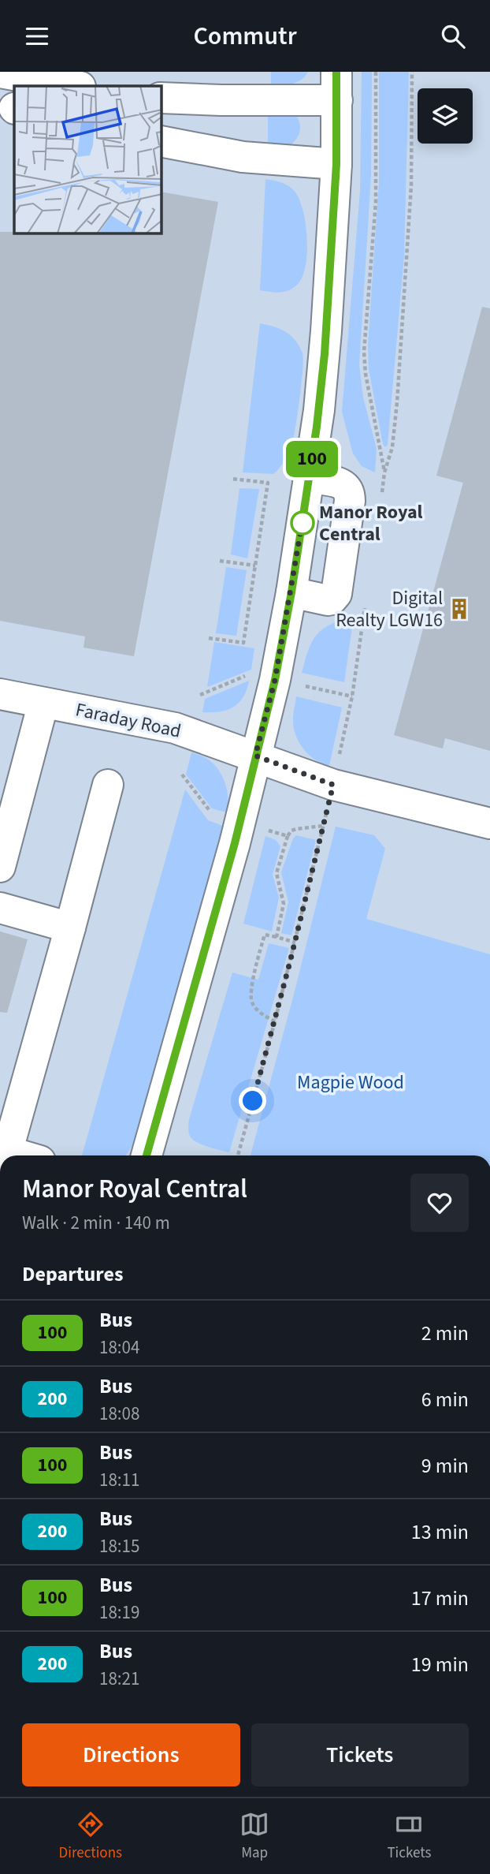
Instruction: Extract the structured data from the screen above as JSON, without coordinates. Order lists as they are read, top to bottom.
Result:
{
  "streets": {
    "street": ["Faraday Road"]
  },
  "parks": ["Magpie Wood"],
  "places": {
    "other": ["Manor Royal Central"],
    "building": ["Digital Realty LGW16"]
  },
  "lines": ["bus line 100"],
  "page": {
    "header": "Commutr",
    "on_map": "100",
    "heading": [
      ["Manor Royal Central", "Walk · 2 min · 140 m"],
      "Departures"
    ],
    "list": [
      {
        "mark": "100",
        "name": "Bus",
        "note": "18:04",
        "value": "2 min"
      },
      {
        "mark": "200",
        "name": "Bus",
        "note": "18:08",
        "value": "6 min"
      },
      {
        "mark": "100",
        "name": "Bus",
        "note": "18:11",
        "value": "9 min"
      },
      {
        "mark": "200",
        "name": "Bus",
        "note": "18:15",
        "value": "13 min"
      },
      {
        "mark": "100",
        "name": "Bus",
        "note": "18:19",
        "value": "17 min"
      },
      {
        "mark": "200",
        "name": "Bus",
        "note": "18:21",
        "value": "19 min"
      }
    ],
    "buttons": ["Directions", "Tickets"],
    "tabs": ["Directions", "Map", "Tickets"]
  }
}
